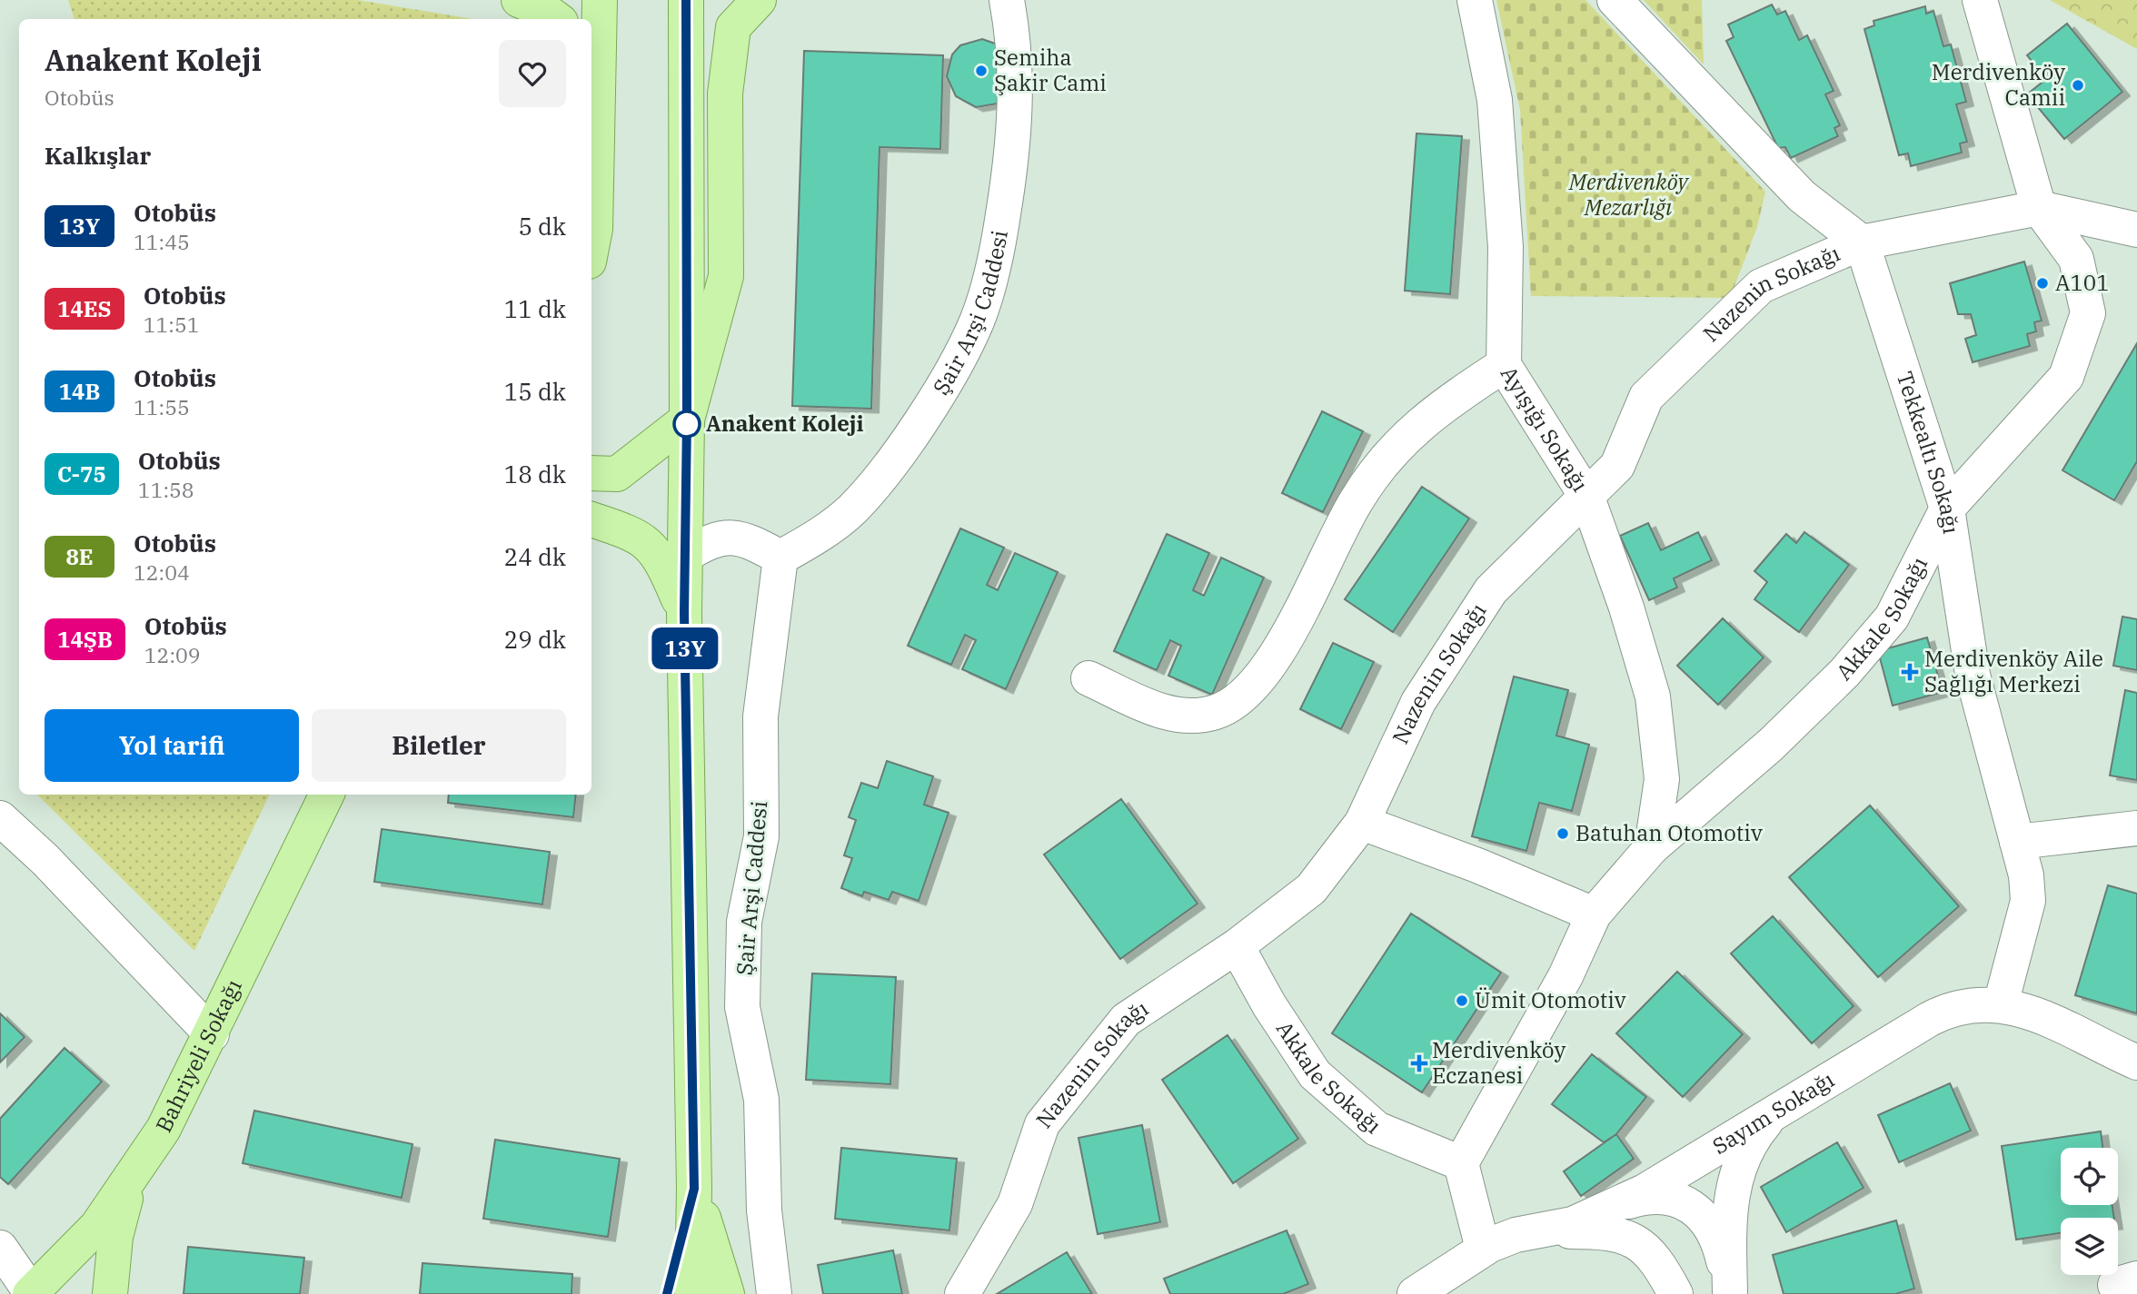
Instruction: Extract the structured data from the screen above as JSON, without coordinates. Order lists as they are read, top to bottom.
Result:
{
  "streets": {
    "main road": ["Bahriyeli Sokağı"],
    "street": [
      "Nazenin Sokağı",
      "Şair Arşi Caddesi",
      "Ayışığı Sokağı",
      "Tekkealtı Sokağı",
      "Akkale Sokağı",
      "Sayım Sokağı"
    ]
  },
  "crossings": [
    ["Nazenin Sokağı", "Ayışığı Sokağı"],
    ["Nazenin Sokağı", "Tekkealtı Sokağı"],
    ["Nazenin Sokağı", "Akkale Sokağı"],
    ["Ayışığı Sokağı", "Akkale Sokağı"],
    ["Tekkealtı Sokağı", "Akkale Sokağı"],
    ["Tekkealtı Sokağı", "Sayım Sokağı"]
  ],
  "parks": ["Merdivenköy Mezarlığı"],
  "places": {
    "other": [
      "Semiha Şakir Cami",
      "Merdivenköy Camii",
      "A101",
      "Anakent Koleji",
      "Batuhan Otomotiv",
      "Ümit Otomotiv"
    ],
    "health": ["Merdivenköy Aile Sağlığı Merkezi", "Merdivenköy Eczanesi"]
  },
  "lines": ["bus line 13Y"],
  "page": {
    "on_map": "13Y",
    "heading": [
      ["Anakent Koleji", "Otobüs"],
      "Kalkışlar"
    ],
    "list": [
      {
        "mark": "13Y",
        "name": "Otobüs",
        "note": "11:45",
        "value": "5 dk"
      },
      {
        "mark": "14ES",
        "name": "Otobüs",
        "note": "11:51",
        "value": "11 dk"
      },
      {
        "mark": "14B",
        "name": "Otobüs",
        "note": "11:55",
        "value": "15 dk"
      },
      {
        "mark": "C-75",
        "name": "Otobüs",
        "note": "11:58",
        "value": "18 dk"
      },
      {
        "mark": "8E",
        "name": "Otobüs",
        "note": "12:04",
        "value": "24 dk"
      },
      {
        "mark": "14ŞB",
        "name": "Otobüs",
        "note": "12:09",
        "value": "29 dk"
      }
    ],
    "buttons": ["Yol tarifi", "Biletler"]
  }
}
